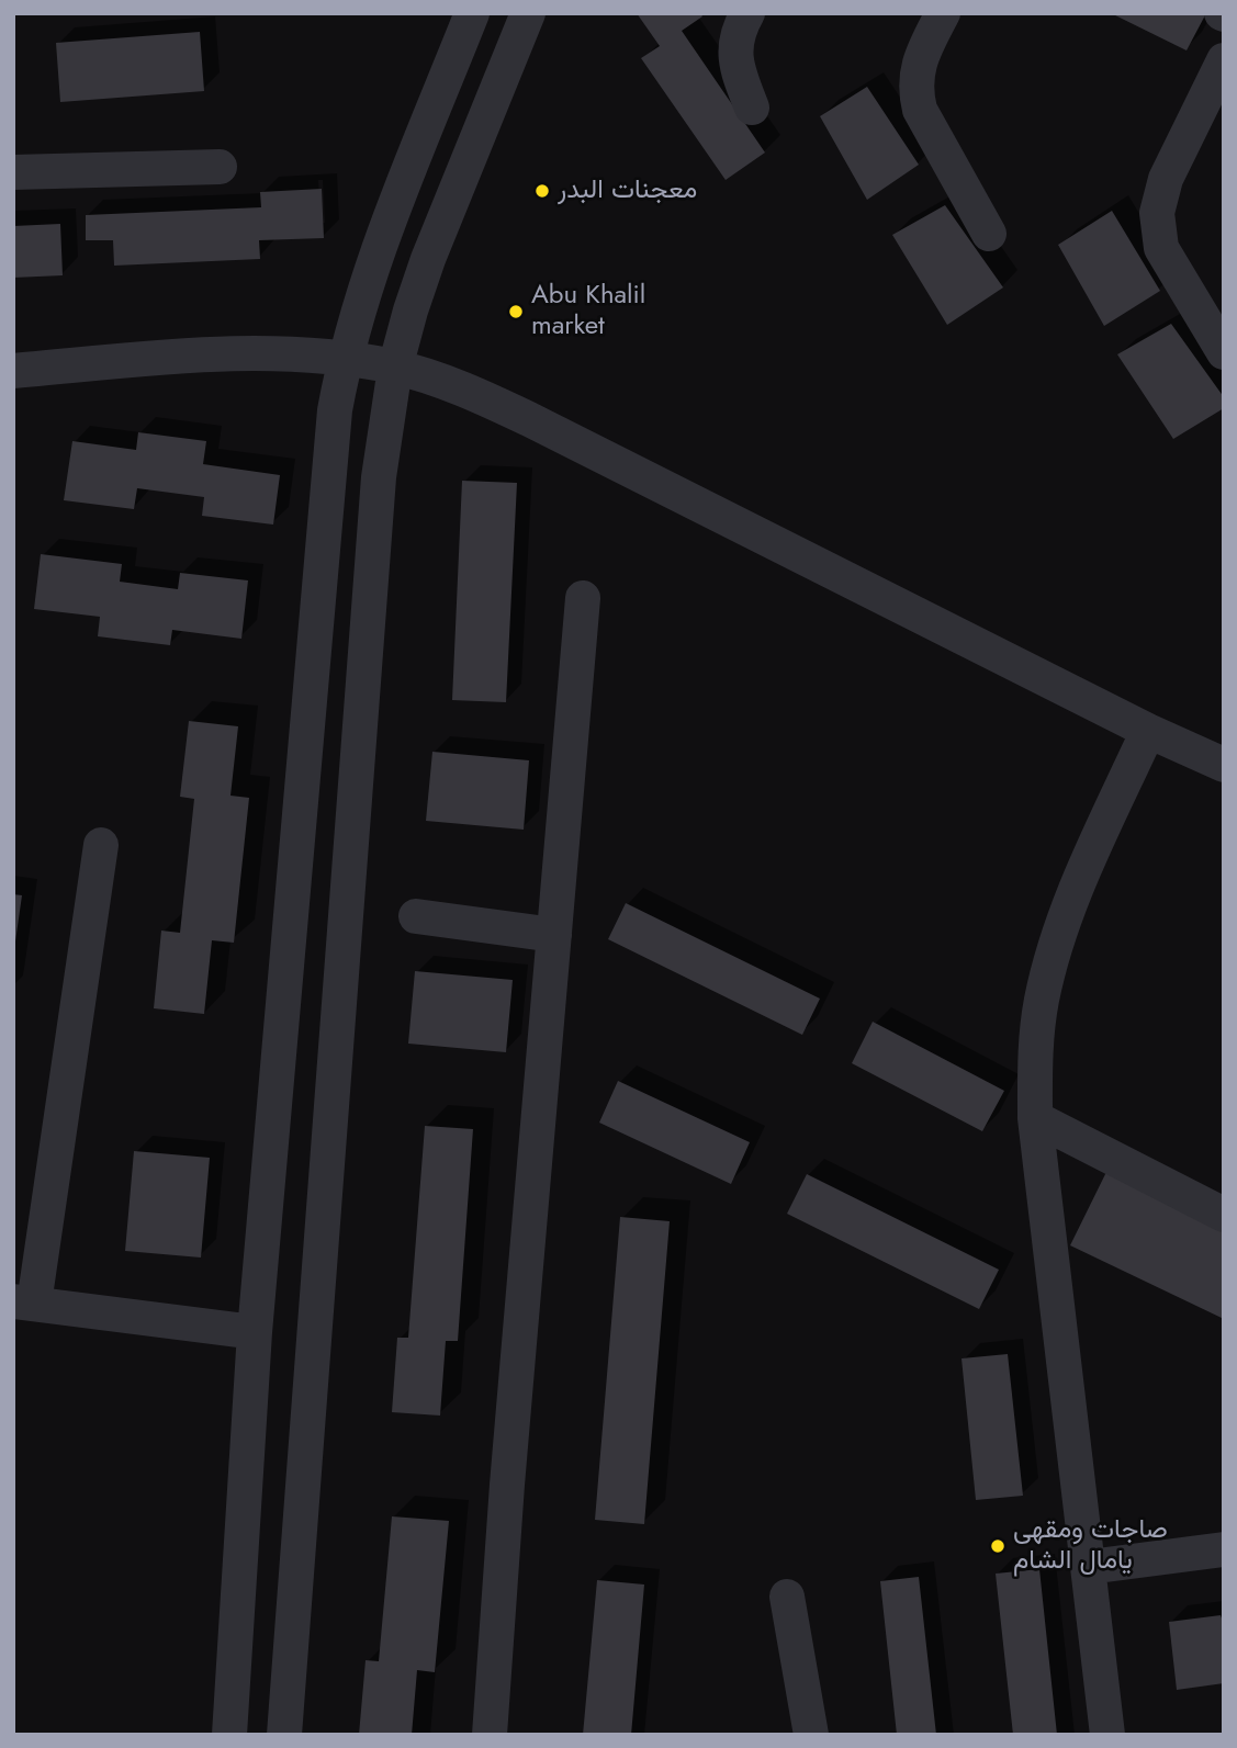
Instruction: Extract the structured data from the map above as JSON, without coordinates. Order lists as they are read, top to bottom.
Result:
{
  "places": ["معجنات البدر", "Abu Khalil market", "صاجات ومقهى يامال الشام"]
}
